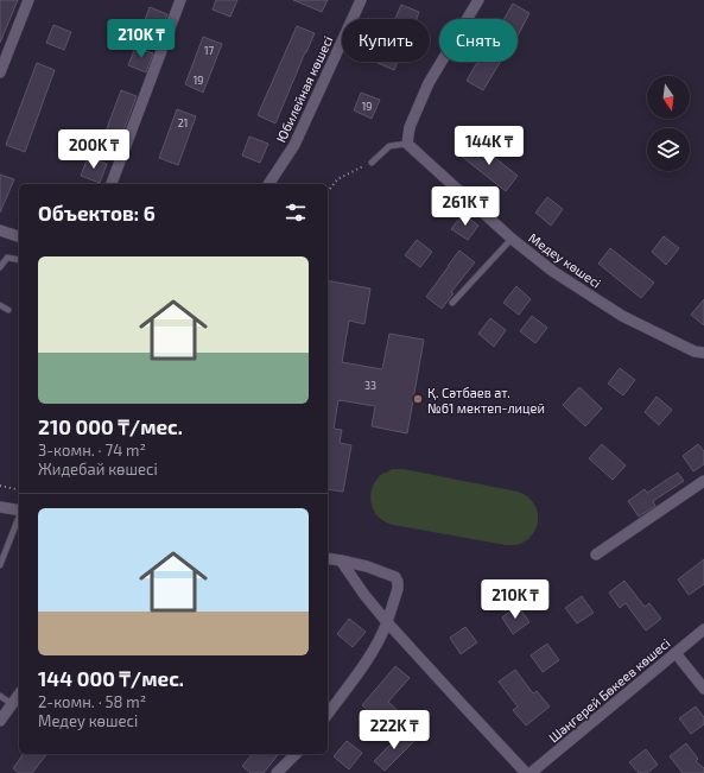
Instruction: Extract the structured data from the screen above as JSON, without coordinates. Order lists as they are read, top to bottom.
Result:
{
  "streets": {
    "street": ["Юбилейная көшесі", "Медеу көшесі", "Шәңгерей Бөкеев көшесі"]
  },
  "places": ["Қ. Сәтбаев ат. №61 мектеп-лицей"],
  "house_numbers": [
    "17",
    "19",
    "19",
    "21",
    "33"
  ],
  "north": "bottom",
  "page": {
    "price": [
      "210K ₸",
      "144K ₸",
      "200K ₸",
      "261K ₸",
      "210K ₸",
      "222K ₸"
    ],
    "chip": ["Купить", "Снять"],
    "heading": "Объектов: 6",
    "list": [
      {
        "name": "210 000 ₸/мес.",
        "note": "3-комн. · 74 m² · Жидебай көшесі"
      },
      {
        "name": "144 000 ₸/мес.",
        "note": "2-комн. · 58 m² · Медеу көшесі"
      }
    ]
  }
}
